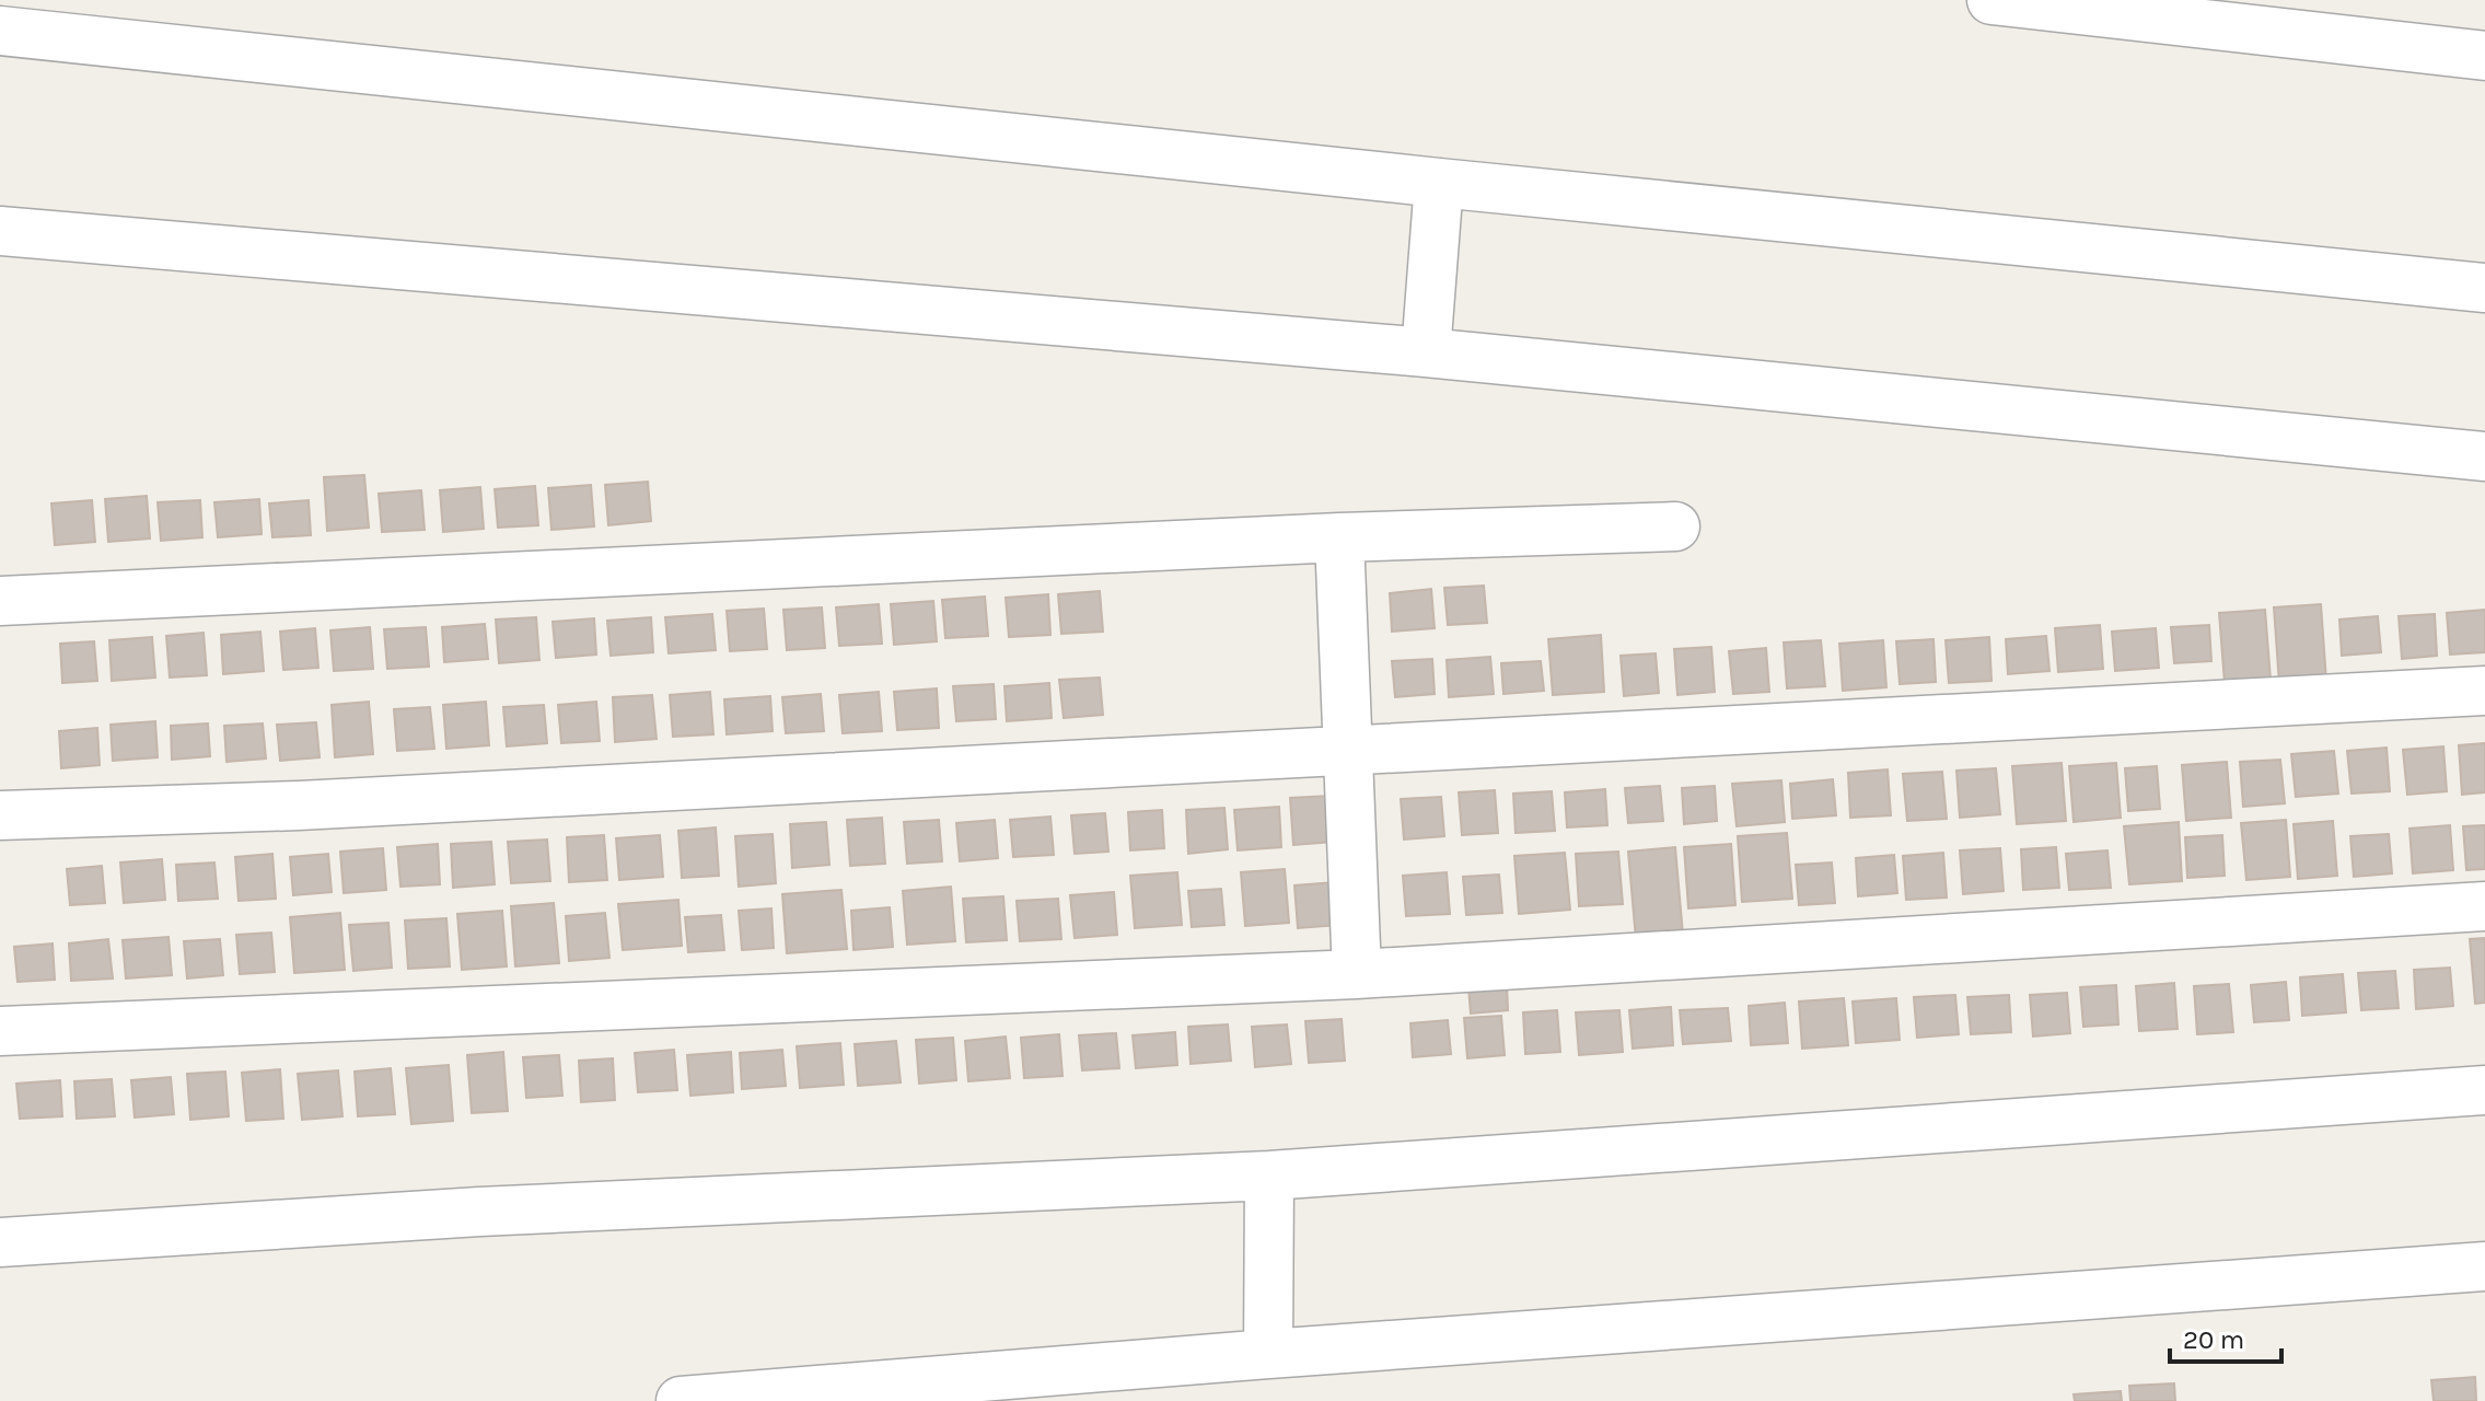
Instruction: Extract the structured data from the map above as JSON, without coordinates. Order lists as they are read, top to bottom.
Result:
{
  "scale_bar": "20 m"
}
